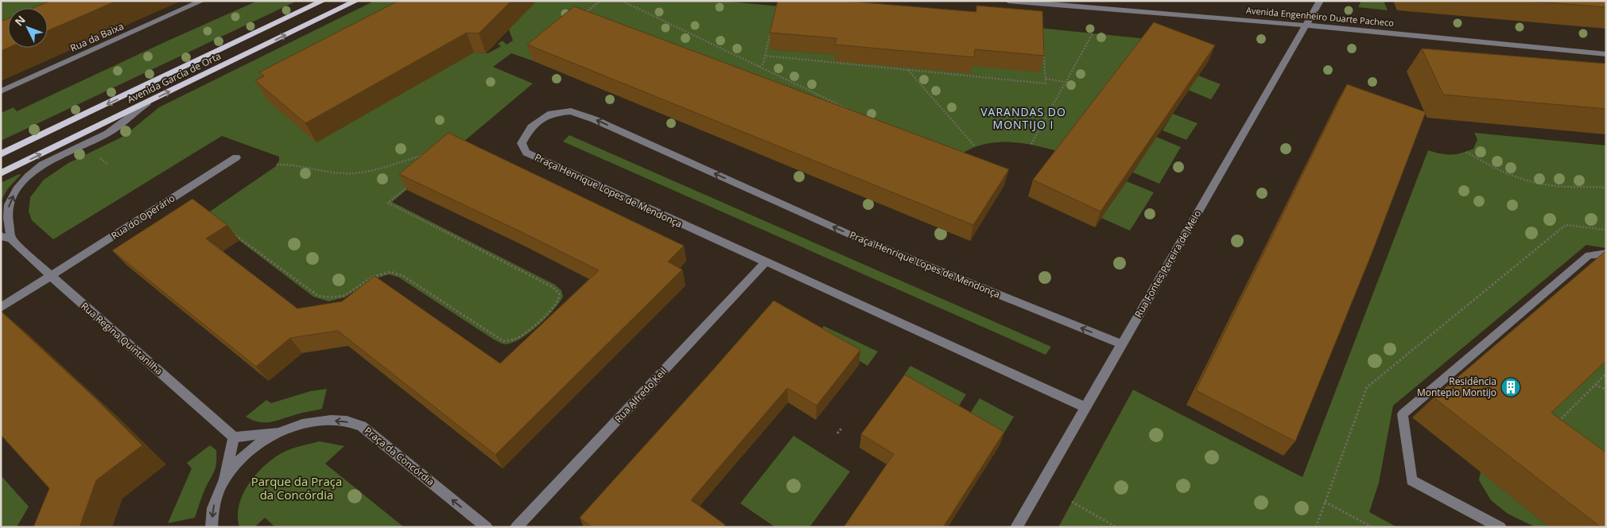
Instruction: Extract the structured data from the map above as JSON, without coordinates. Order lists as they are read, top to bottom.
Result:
{
  "streets": {
    "main road": ["Avenida Garcia de Orta"],
    "street": [
      "Avenida Engenheiro Duarte Pacheco",
      "Rua da Baixa",
      "Praça Henrique Lopes de Mendonça",
      "Rua do Operário",
      "Rua Fontes Pereira de Melo",
      "Rua Regina Quintanilha",
      "Rua Alfredo Keil",
      "Praça da Concórdia"
    ]
  },
  "crossings": [
    ["Avenida Engenheiro Duarte Pacheco", "Rua Fontes Pereira de Melo"],
    ["Praça Henrique Lopes de Mendonça", "Rua Fontes Pereira de Melo"],
    ["Praça Henrique Lopes de Mendonça", "Rua Alfredo Keil"],
    ["Rua do Operário", "Rua Regina Quintanilha"]
  ],
  "districts": ["VARANDAS DO MONTIJO I"],
  "parks": ["Parque da Praça da Concórdia"],
  "places": {
    "building": ["Residência Montepio Montijo"]
  },
  "north": "top left"
}
